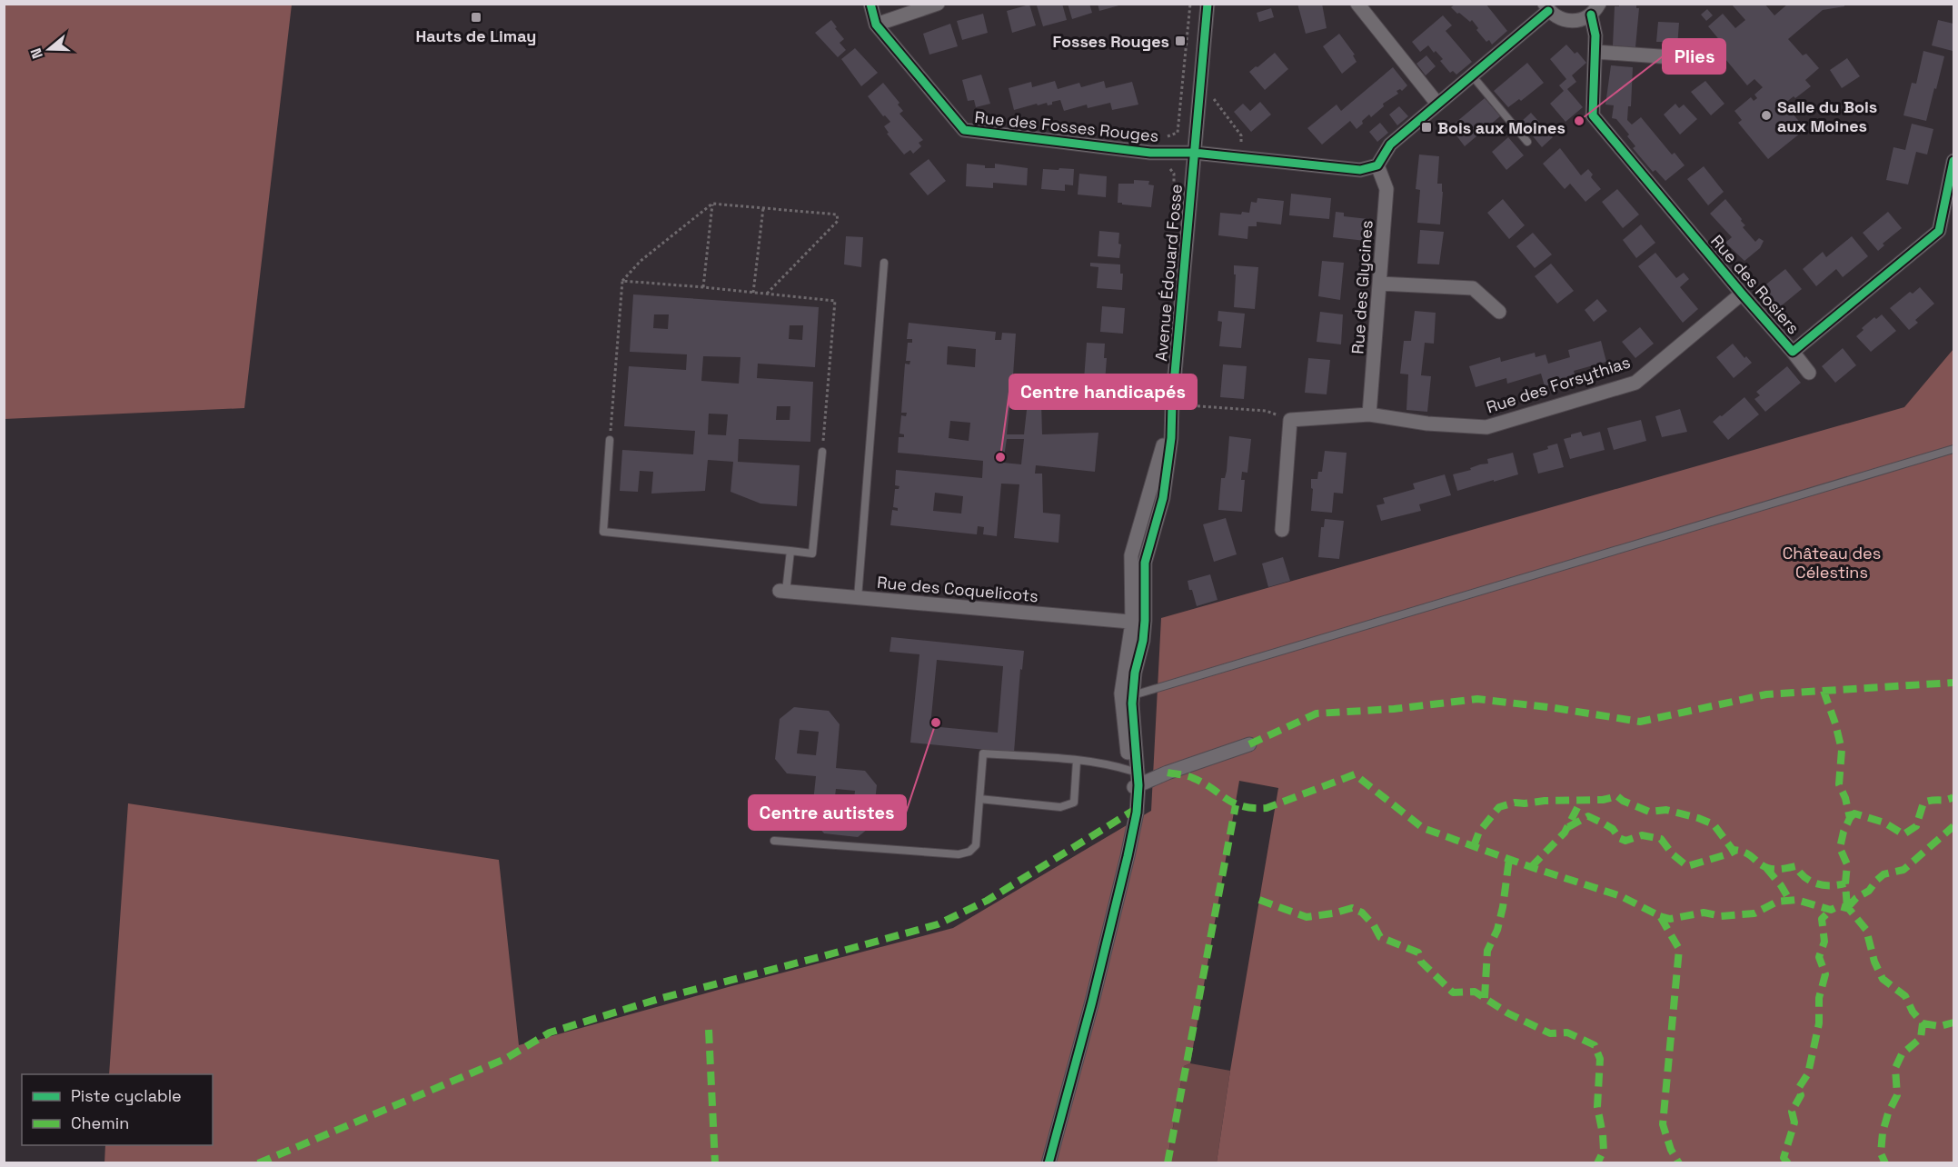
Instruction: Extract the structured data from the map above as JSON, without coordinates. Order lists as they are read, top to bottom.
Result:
{
  "streets": {
    "street": [
      "Rue des Fosses Rouges",
      "Avenue Édouard Fosse",
      "Rue des Rosiers",
      "Rue des Glycines",
      "Rue des Forsythias",
      "Rue des Coquelicots"
    ]
  },
  "crossings": [
    ["Rue des Fosses Rouges", "Avenue Édouard Fosse"],
    ["Rue des Fosses Rouges", "Rue des Glycines"],
    ["Avenue Édouard Fosse", "Rue des Coquelicots"],
    ["Rue des Rosiers", "Rue des Forsythias"],
    ["Rue des Glycines", "Rue des Forsythias"]
  ],
  "parks": ["Château des Célestins"],
  "places": {
    "transit": ["Hauts de Limay", "Fosses Rouges", "Bois aux Moines"],
    "other": [
      "Salle du Bois aux Moines",
      "Plies",
      "Centre handicapés",
      "Centre autistes"
    ]
  },
  "legend": ["Piste cyclable", "Chemin"],
  "north": "left"
}
